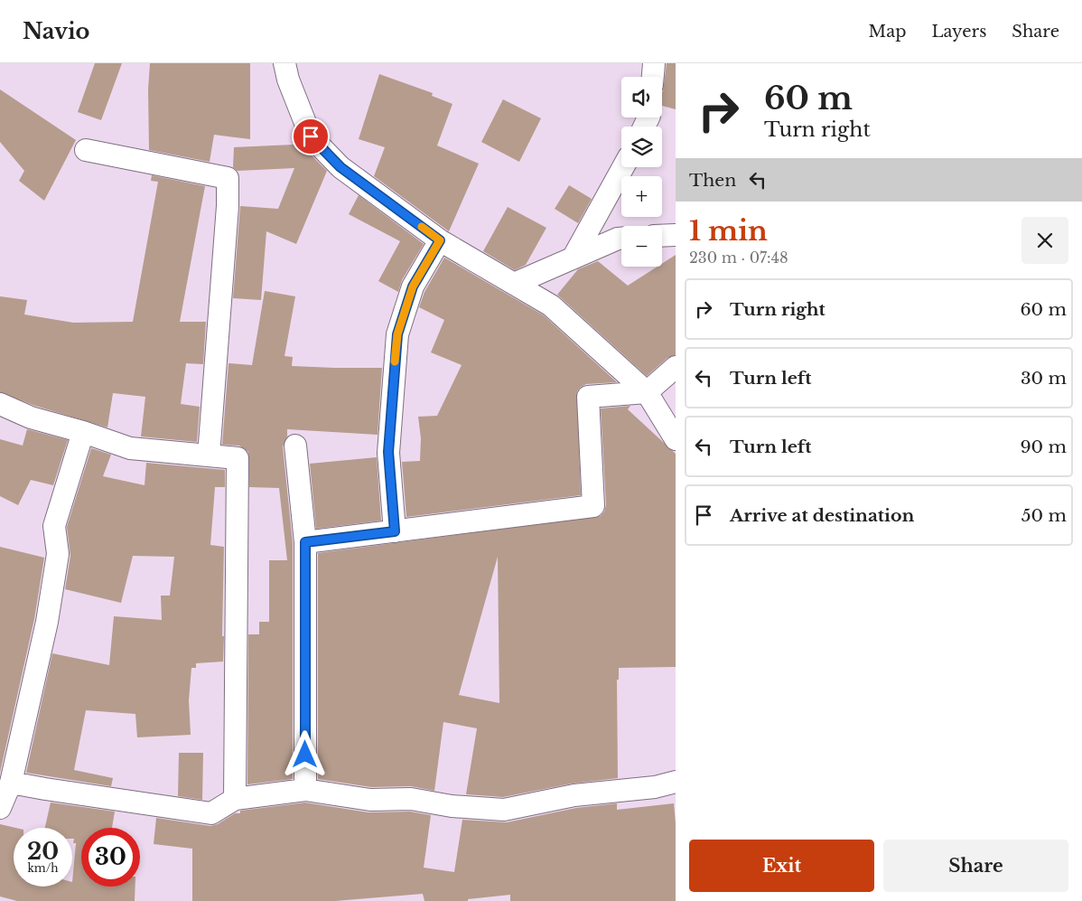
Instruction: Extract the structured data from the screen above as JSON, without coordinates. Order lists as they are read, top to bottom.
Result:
{
  "page": {
    "header": "Navio",
    "nav": ["Map", "Layers", "Share"],
    "turn": ["60 m", "Turn right"],
    "map_buttons": ["+", "−"],
    "then": "Then",
    "heading": ["1 min", "230 m · 07:48"],
    "list": [
      {
        "name": "Turn right",
        "value": "60 m"
      },
      {
        "name": "Turn left",
        "value": "30 m"
      },
      {
        "name": "Turn left",
        "value": "90 m"
      },
      {
        "name": "Arrive at destination",
        "value": "50 m"
      }
    ],
    "speed": "20 km/h",
    "limit": "30",
    "buttons": ["Exit", "Share"]
  }
}
